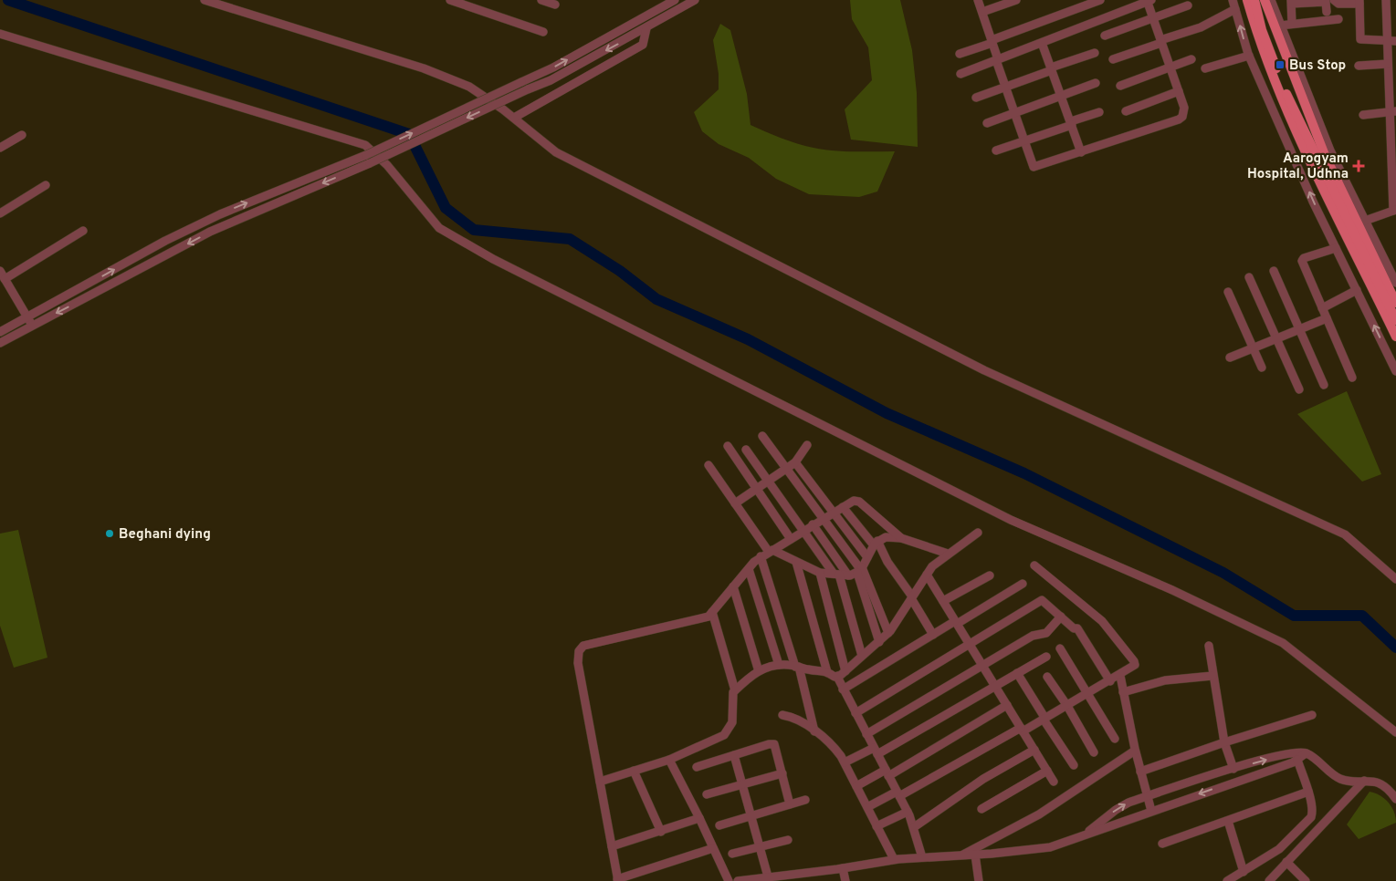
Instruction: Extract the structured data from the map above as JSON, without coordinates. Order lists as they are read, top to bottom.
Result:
{
  "places": {
    "transit": ["Bus Stop"],
    "health": ["Aarogyam Hospital, Udhna"],
    "other": ["Beghani dying"]
  }
}
